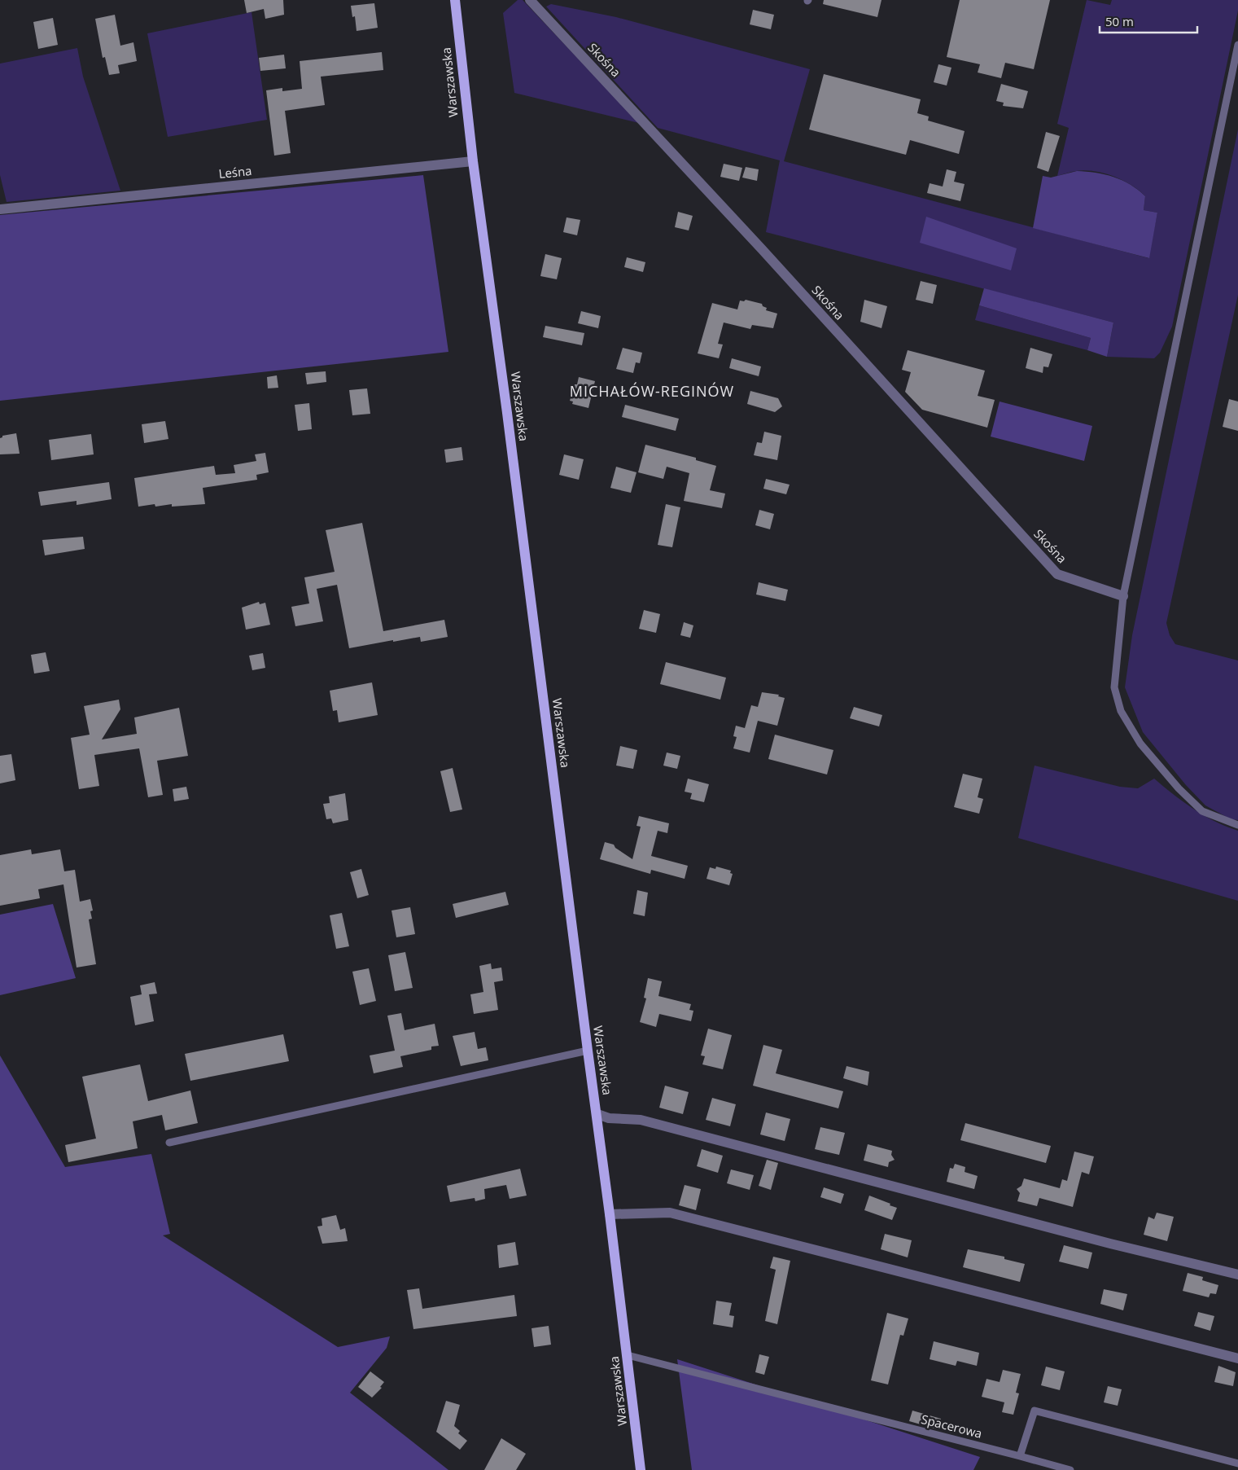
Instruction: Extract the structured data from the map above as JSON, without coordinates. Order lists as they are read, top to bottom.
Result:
{
  "streets": {
    "main road": ["Warszawska"],
    "street": ["Skośna", "Leśna"],
    "lane": ["Spacerowa"]
  },
  "crossings": [
    ["Warszawska", "Leśna"],
    ["Warszawska", "Spacerowa"]
  ],
  "districts": ["MICHAŁÓW-REGINÓW"],
  "scale_bar": "50 m"
}
